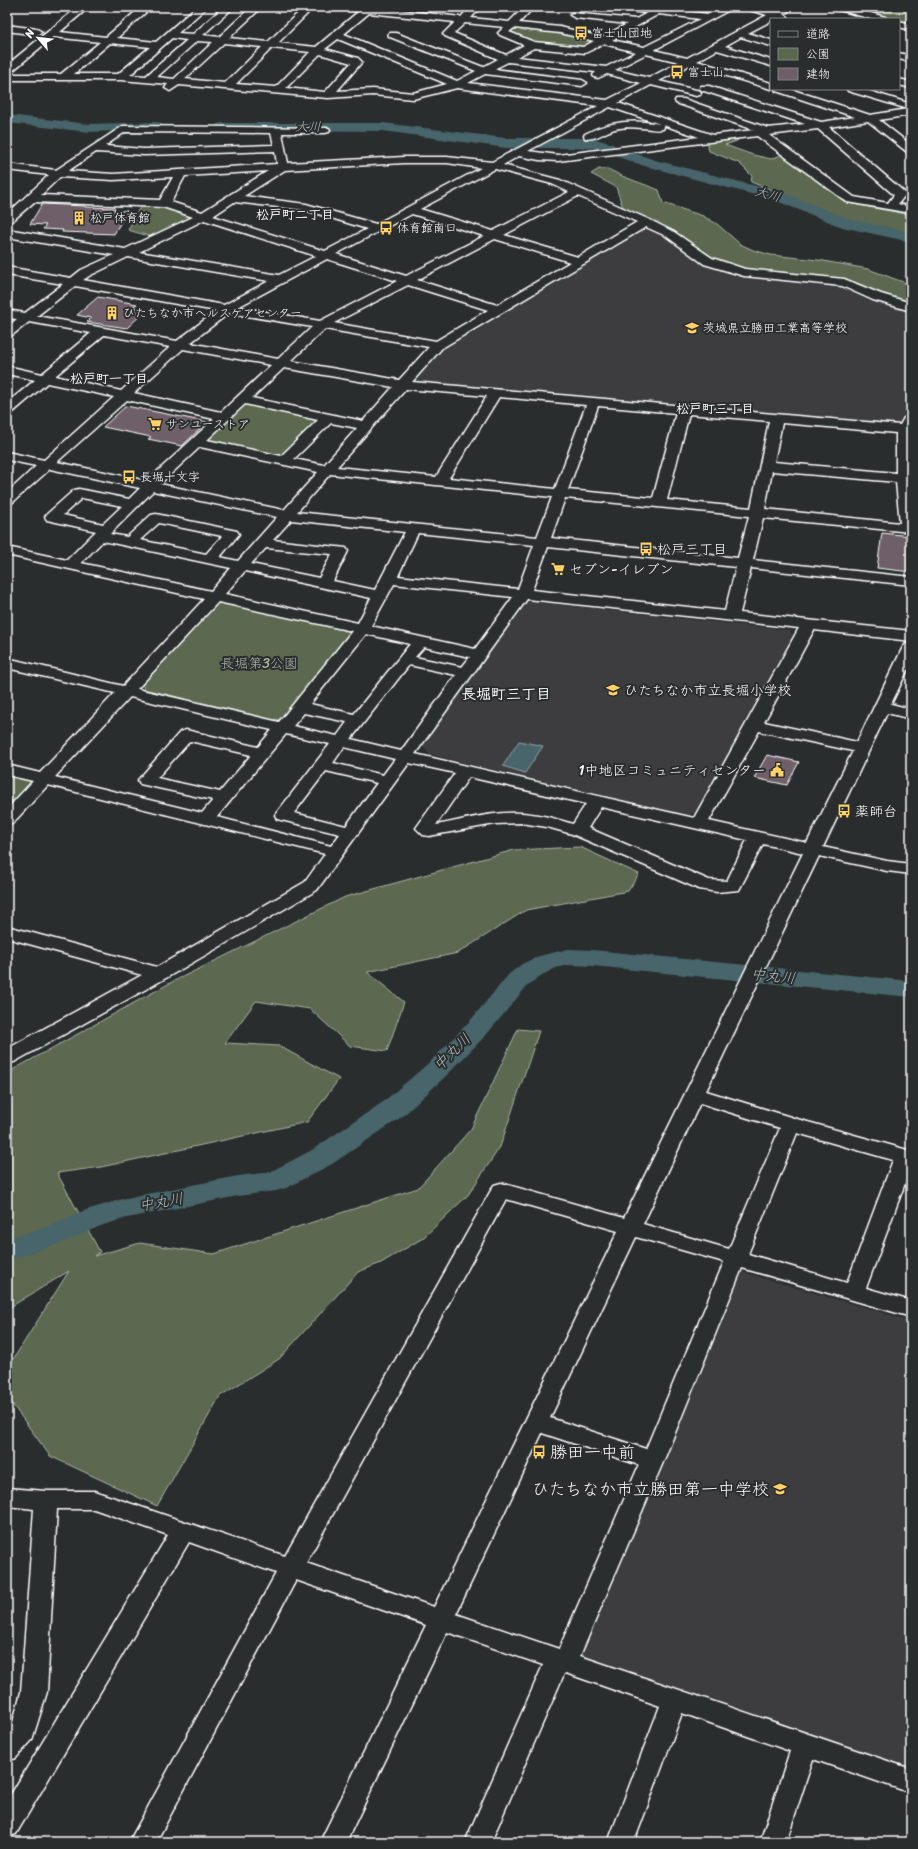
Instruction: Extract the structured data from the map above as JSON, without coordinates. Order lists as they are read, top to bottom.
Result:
{
  "districts": [
    "松戸町二丁目",
    "松戸町一丁目",
    "松戸町三丁目",
    "長堀町三丁目"
  ],
  "water": ["大川", "中丸川"],
  "parks": ["長堀第3公園"],
  "places": {
    "bus stop": [
      "富士山団地",
      "富士山",
      "体育館南口",
      "長堀十文字",
      "松戸三丁目",
      "薬師台",
      "勝田一中前"
    ],
    "building": ["松戸体育館", "ひたちなか市ヘルスケアセンター"],
    "school or university": ["茨城県立勝田工業高等学校", "ひたちなか市立長堀小学校", "ひたちなか市立勝田第一中学校"],
    "supermarket": ["サンユーストア", "セブン-イレブン"],
    "public building": ["1中地区コミュニティセンター"]
  },
  "legend": ["道路", "公園", "建物"],
  "north": "top left"
}
